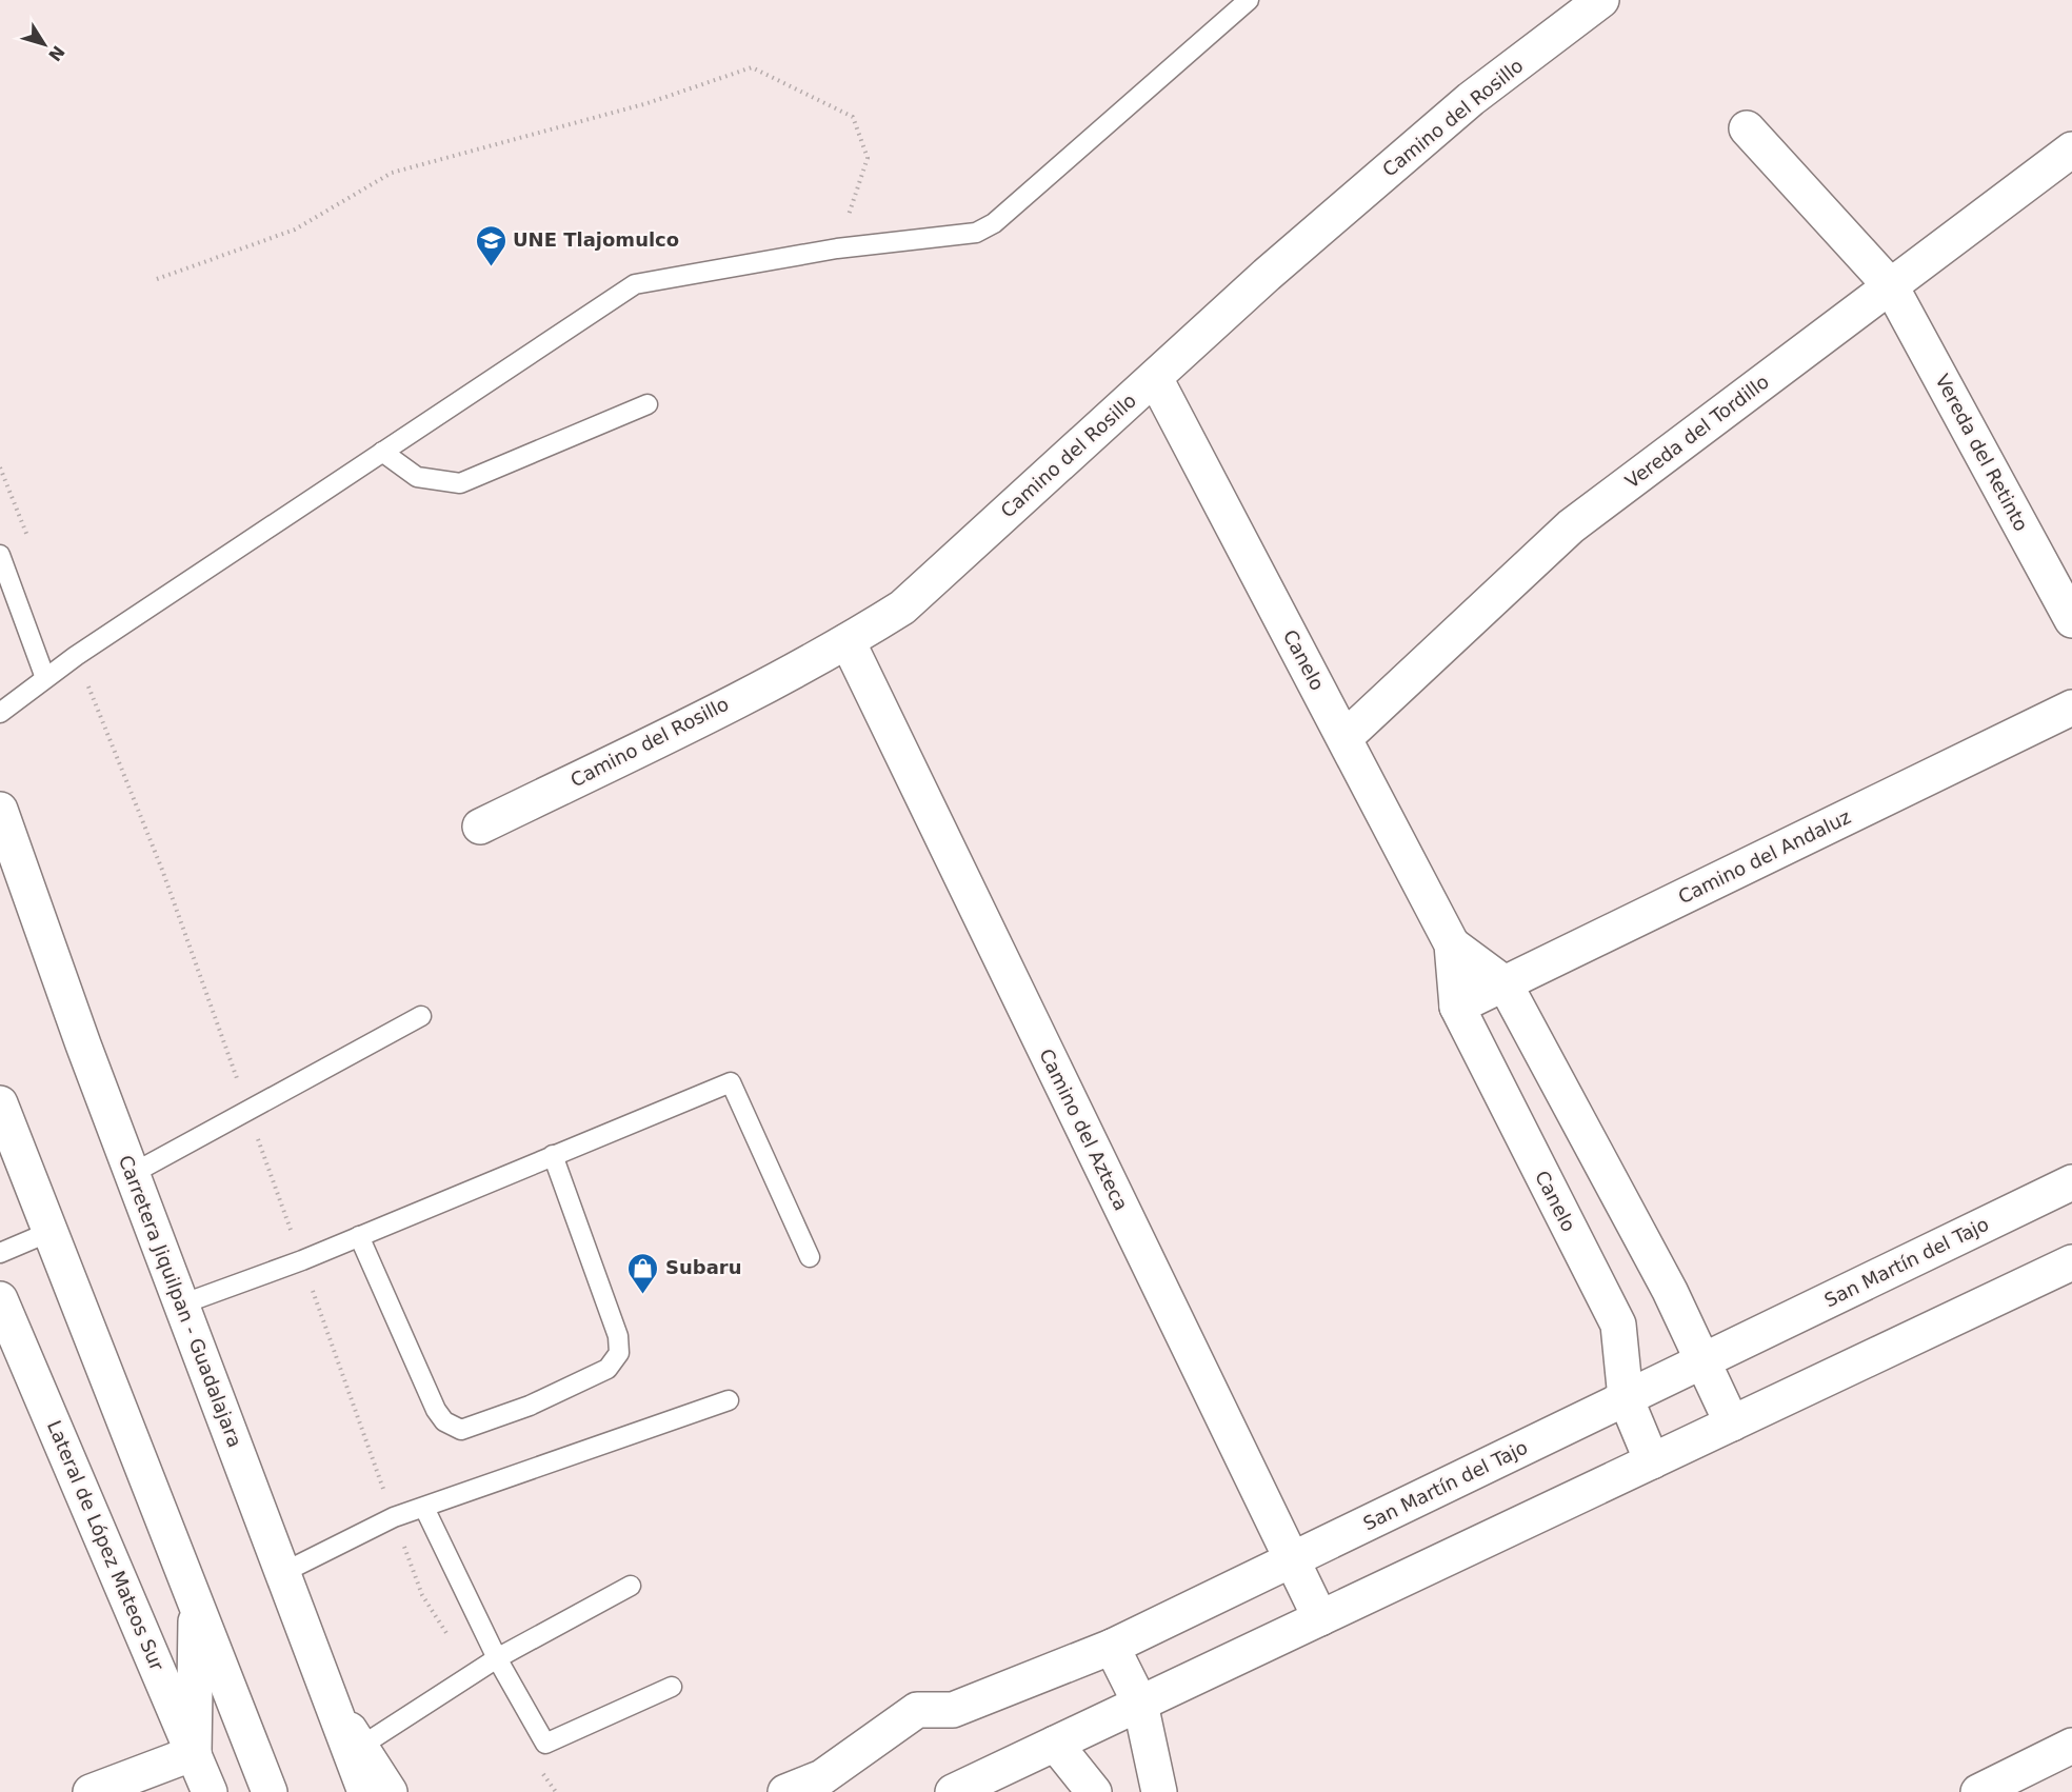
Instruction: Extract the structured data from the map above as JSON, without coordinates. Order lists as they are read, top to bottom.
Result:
{
  "streets": {
    "main road": [
      "Camino del Rosillo",
      "Vereda del Tordillo",
      "Vereda del Retinto",
      "Canelo",
      "Camino del Andaluz",
      "Camino del Azteca",
      "San Martín del Tajo",
      "Carretera Jiquilpan - Guadalajara",
      "Lateral de López Mateos Sur"
    ]
  },
  "crossings": [
    ["Camino del Rosillo", "Canelo"],
    ["Camino del Rosillo", "Camino del Azteca"],
    ["Vereda del Tordillo", "Vereda del Retinto"],
    ["Vereda del Tordillo", "Canelo"],
    ["Canelo", "Camino del Andaluz"],
    ["Canelo", "San Martín del Tajo"],
    ["Camino del Azteca", "San Martín del Tajo"]
  ],
  "places": {
    "school or university": ["UNE Tlajomulco"],
    "shop": ["Subaru"]
  },
  "north": "bottom right"
}
